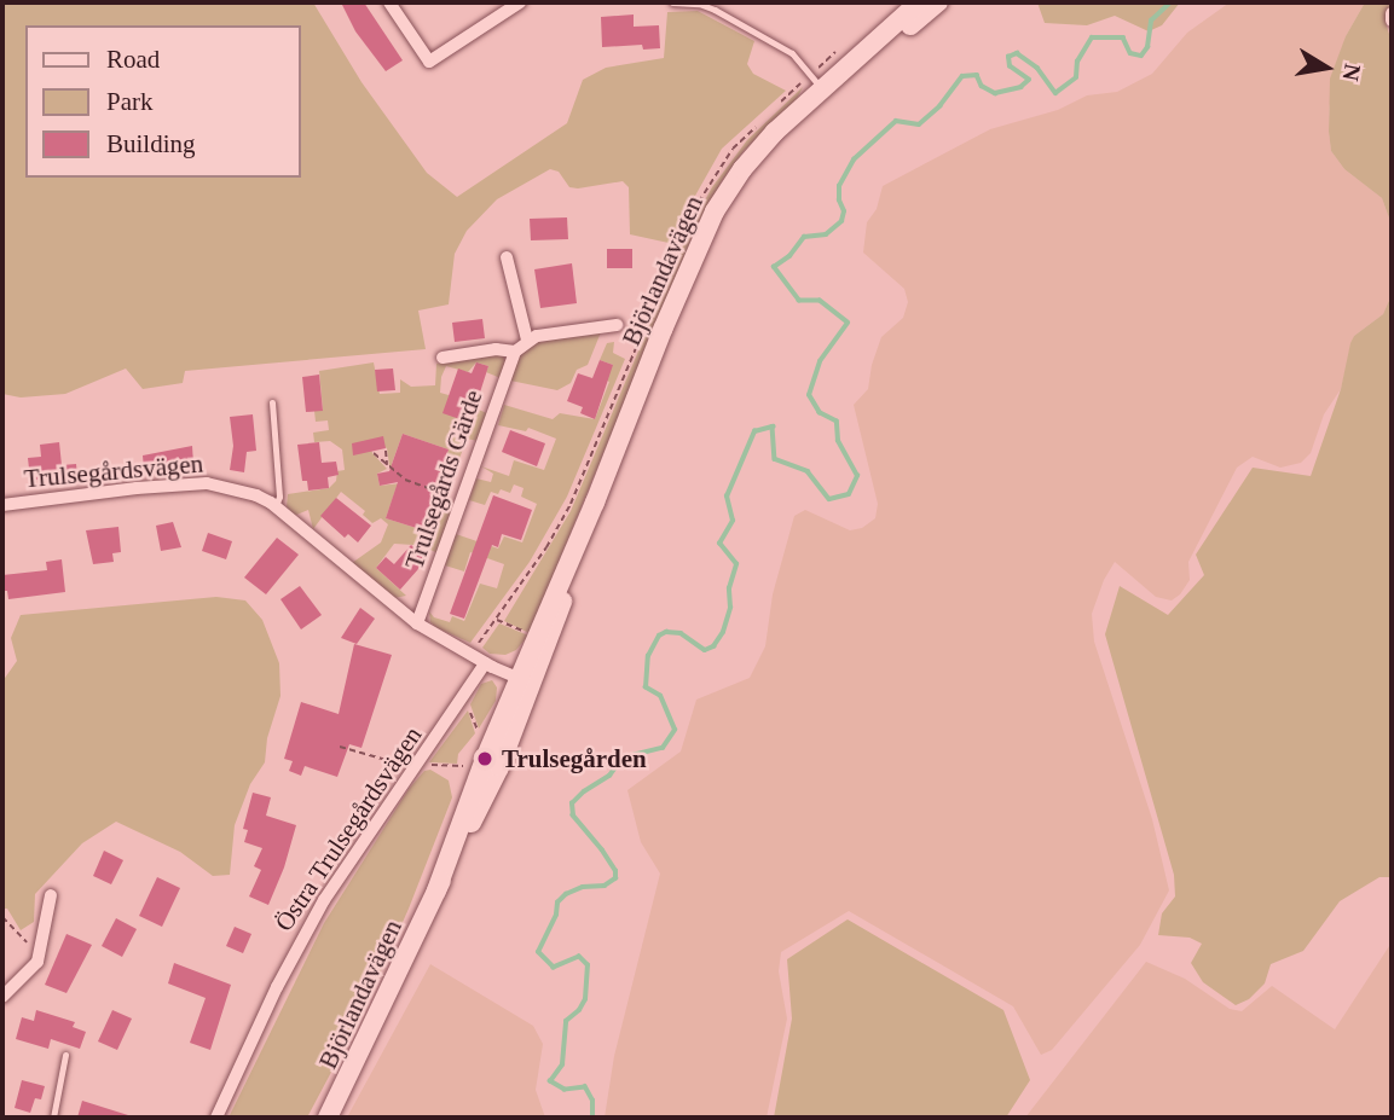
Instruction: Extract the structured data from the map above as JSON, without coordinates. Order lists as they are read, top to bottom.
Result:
{
  "streets": {
    "street": [
      "Björlandavägen",
      "Trulsegårdsvägen",
      "Trulsegårds Gärde",
      "Östra Trulsegårdsvägen"
    ]
  },
  "crossings": [
    ["Björlandavägen", "Trulsegårdsvägen"],
    ["Trulsegårdsvägen", "Trulsegårds Gärde"],
    ["Trulsegårdsvägen", "Östra Trulsegårdsvägen"]
  ],
  "places": ["Trulsegården"],
  "legend": ["Road", "Park", "Building"],
  "north": "right"
}
